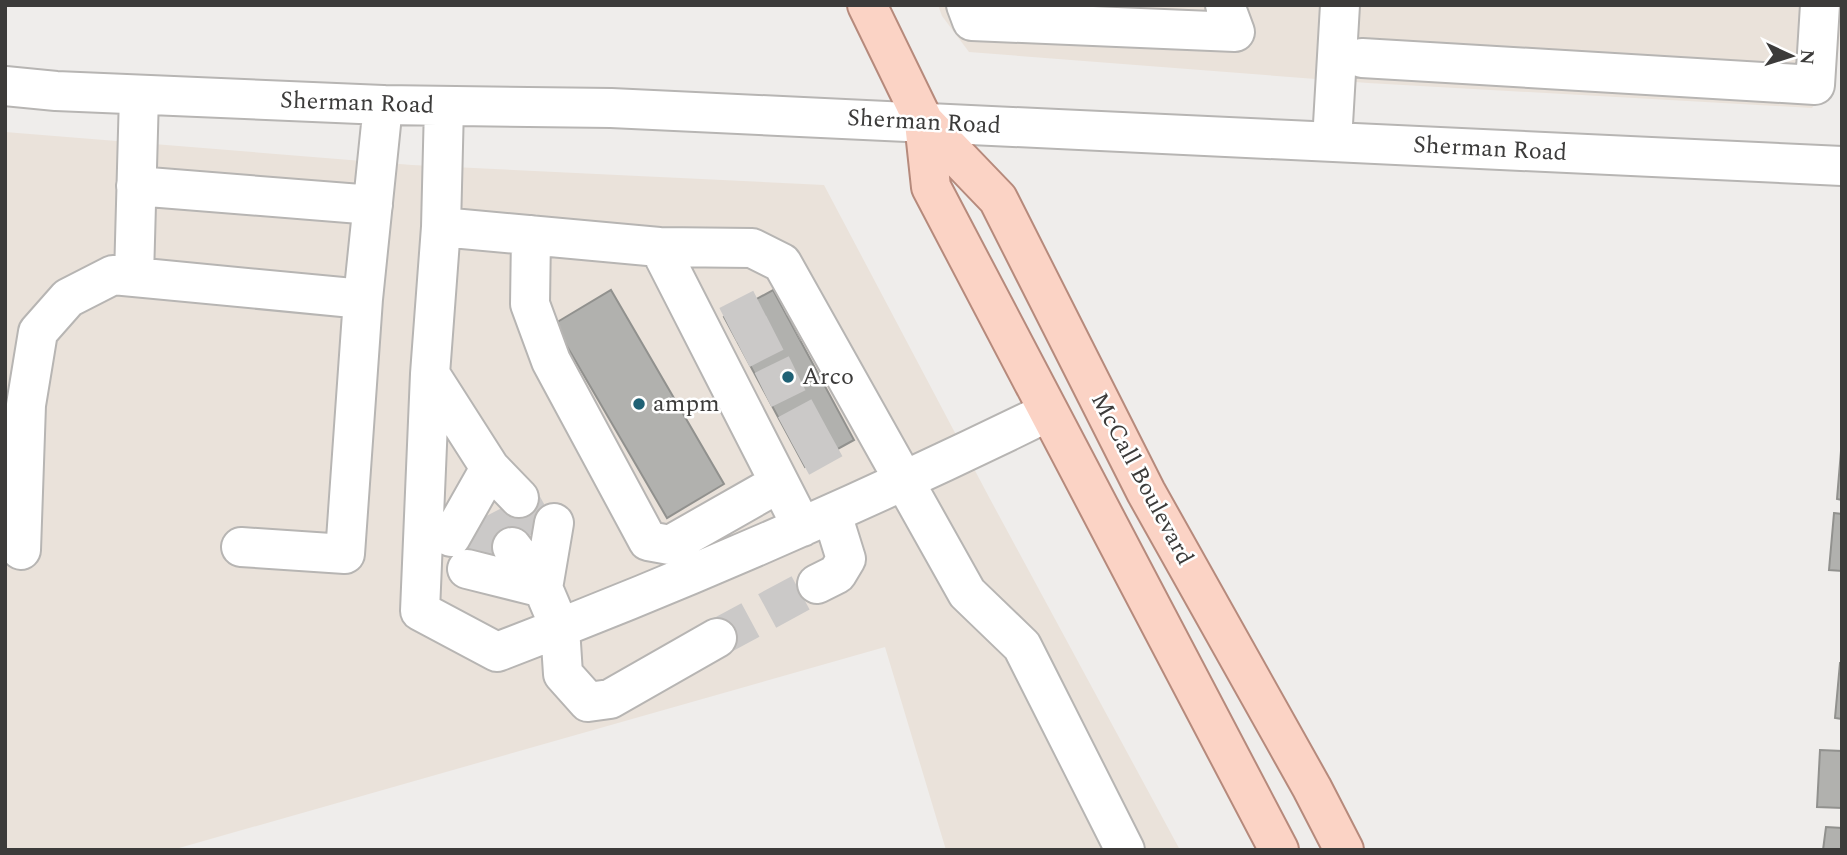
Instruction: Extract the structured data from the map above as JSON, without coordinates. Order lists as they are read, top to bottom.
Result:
{
  "streets": {
    "main road": ["McCall Boulevard"],
    "street": ["Sherman Road"]
  },
  "crossings": [
    ["Sherman Road", "McCall Boulevard"]
  ],
  "places": ["Arco", "ampm"],
  "north": "right"
}
